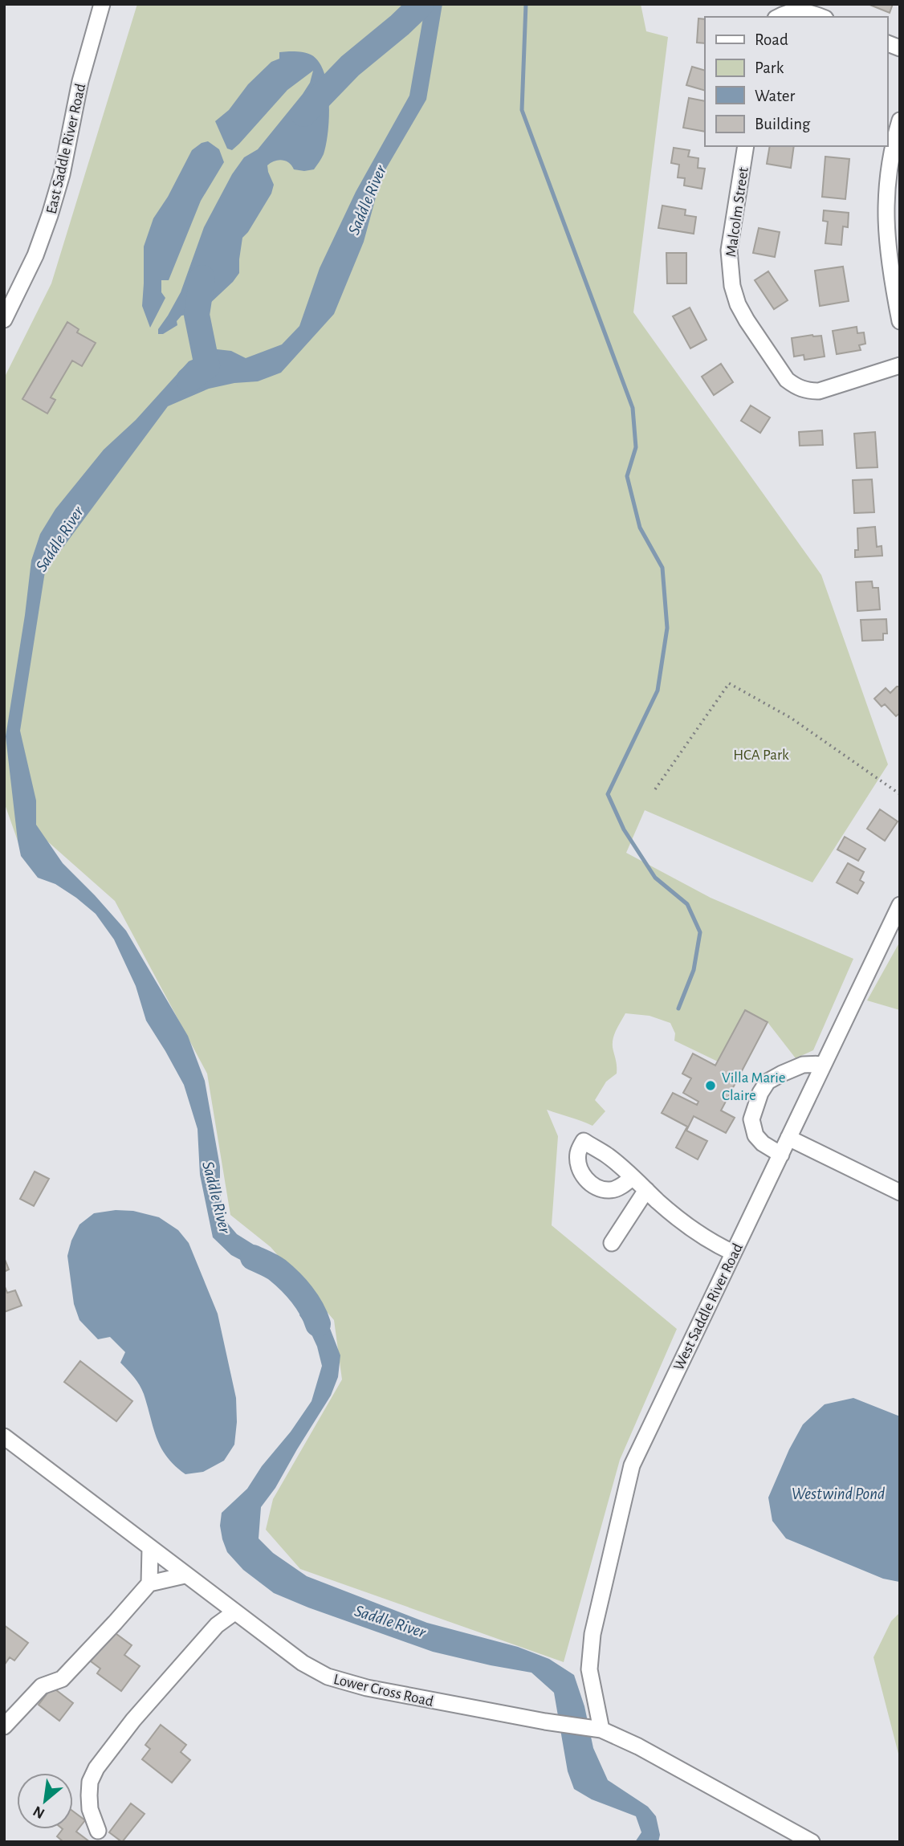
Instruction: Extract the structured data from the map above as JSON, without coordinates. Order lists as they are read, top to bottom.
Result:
{
  "streets": {
    "street": [
      "East Saddle River Road",
      "Malcolm Street",
      "West Saddle River Road",
      "Lower Cross Road"
    ]
  },
  "crossings": [
    ["West Saddle River Road", "Lower Cross Road"]
  ],
  "water": ["Saddle River", "Westwind Pond"],
  "parks": ["HCA Park"],
  "places": ["Villa Marie Claire"],
  "legend": [
    "Road",
    "Park",
    "Water",
    "Building"
  ],
  "north": "bottom left"
}
